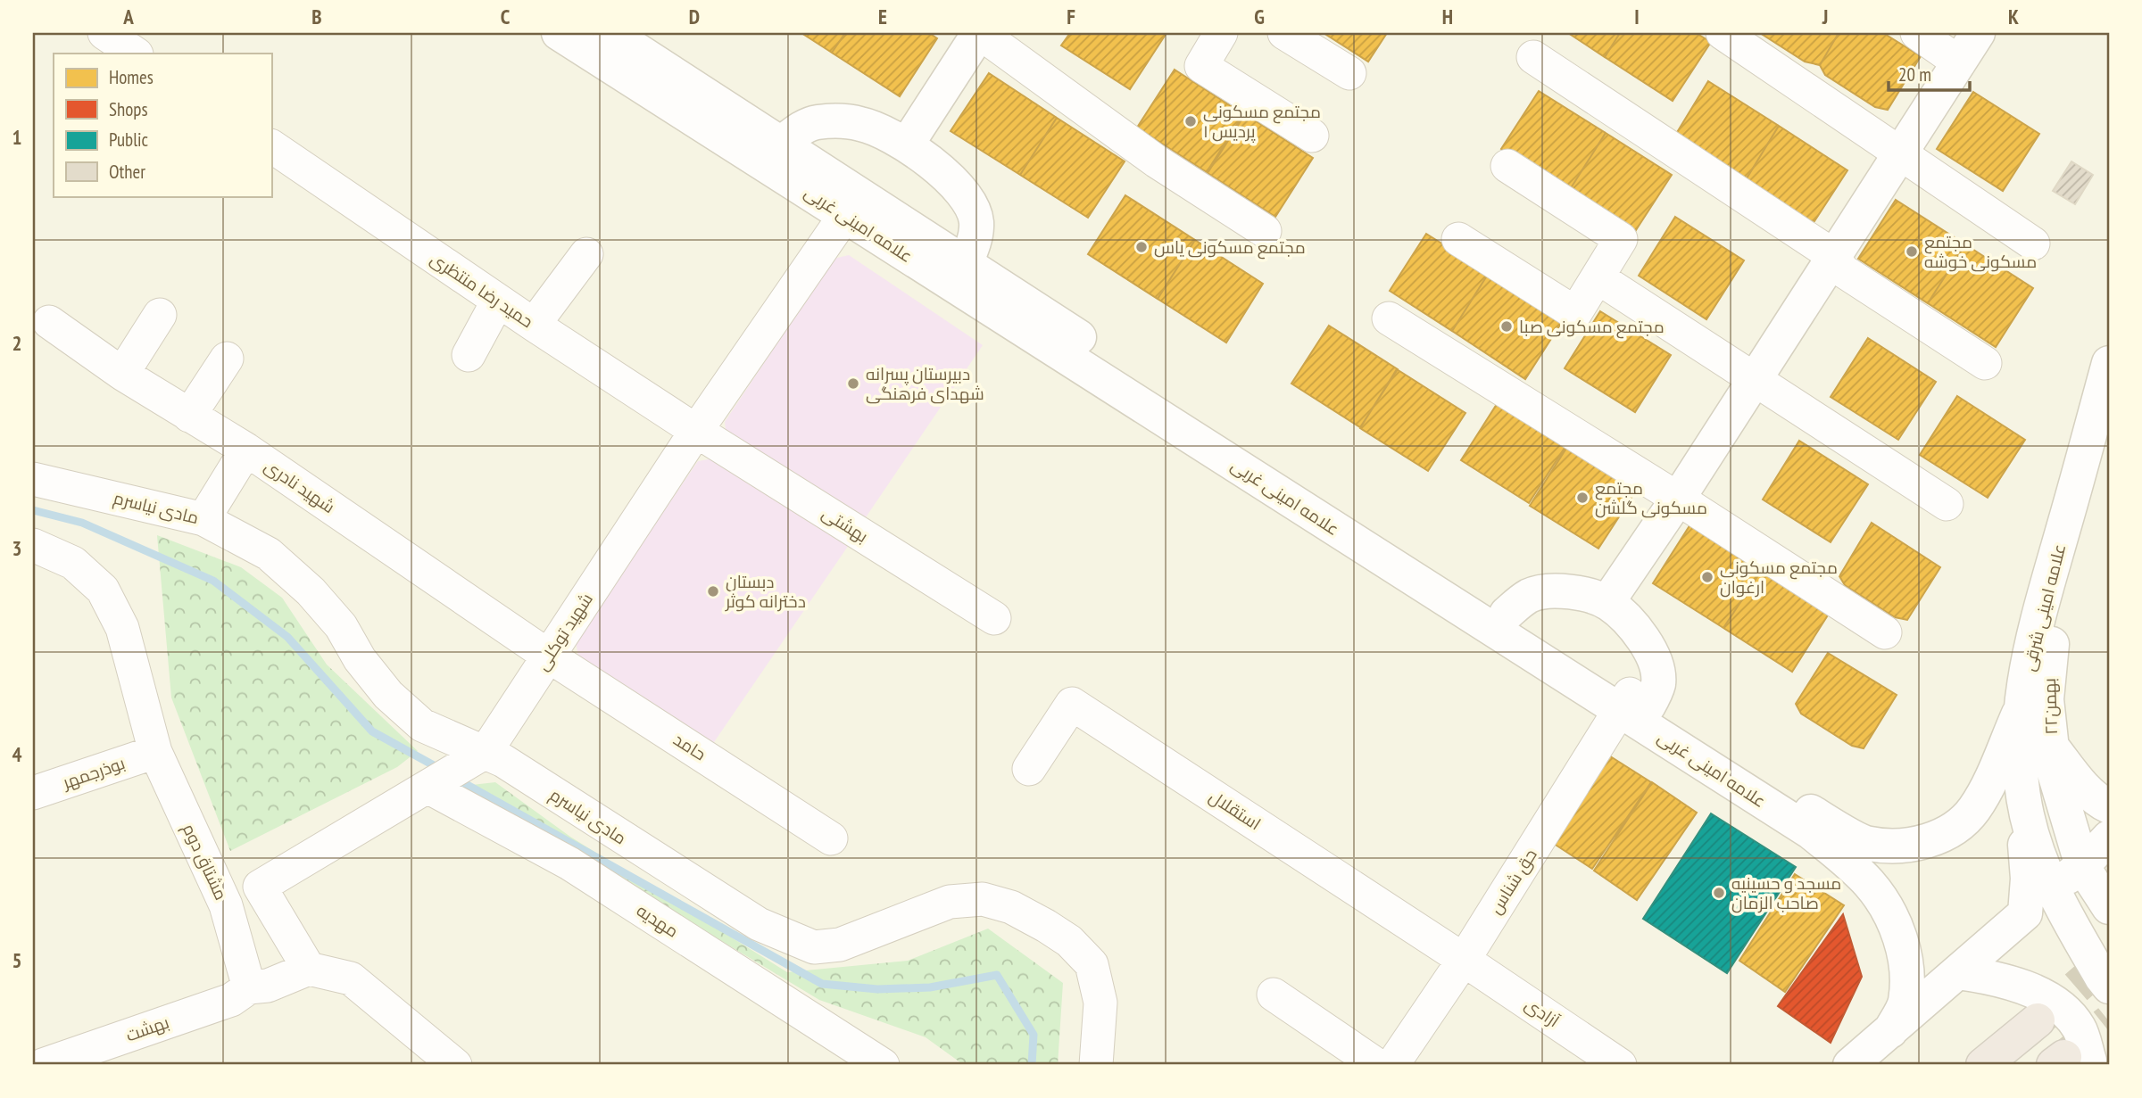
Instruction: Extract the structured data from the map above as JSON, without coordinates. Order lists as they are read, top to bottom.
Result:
{
  "streets": {
    "main road": ["علامه امینی غربی", "علامه امینی شرقی", "۲۲بهمن"],
    "street": [
      "حمید رضا منتظری",
      "شهید نادری",
      "مادی نیاسرم",
      "بهشتی",
      "شهید توکلی",
      "حامد",
      "بوذرجمهر",
      "استقلال",
      "مشتاق دوم",
      "حق شناس",
      "مهدیه",
      "آزادی",
      "بهشت"
    ]
  },
  "crossings": [
    ["علامه امینی غربی", "علامه امینی شرقی"],
    ["علامه امینی غربی", "شهید توکلی"],
    ["علامه امینی غربی", "حق شناس"],
    ["حمید رضا منتظری", "بهشتی"],
    ["حمید رضا منتظری", "شهید توکلی"],
    ["شهید نادری", "شهید توکلی"],
    ["شهید نادری", "حامد"],
    ["مادی نیاسرم", "شهید توکلی"],
    ["بهشتی", "شهید توکلی"],
    ["علامه امینی شرقی", "۲۲بهمن"],
    ["شهید توکلی", "حامد"],
    ["شهید توکلی", "مهدیه"],
    ["بوذرجمهر", "مشتاق دوم"],
    ["استقلال", "حق شناس"],
    ["استقلال", "آزادی"],
    ["مشتاق دوم", "بهشت"],
    ["حق شناس", "آزادی"]
  ],
  "places": [
    "مجتمع مسکونی پردیس ۱",
    "مجتمع مسکونی یاس",
    "مجتمع مسکونی خوشه",
    "مجتمع مسکونی صبا",
    "دبیرستان پسرانه شهدای فرهنگی",
    "مجتمع مسکونی گلشن",
    "مجتمع مسکونی ارغوان",
    "دبستان دخترانه کوثر",
    "مسجد و حسینیه صاحب الزمان"
  ],
  "legend": [
    "Homes",
    "Shops",
    "Public",
    "Other"
  ],
  "scale_bar": "20 m",
  "grid": {
    "columns": [
      "A",
      "B",
      "C",
      "D",
      "E",
      "F",
      "G",
      "H",
      "I",
      "J",
      "K"
    ],
    "rows": [
      "1",
      "2",
      "3",
      "4",
      "5"
    ]
  }
}
